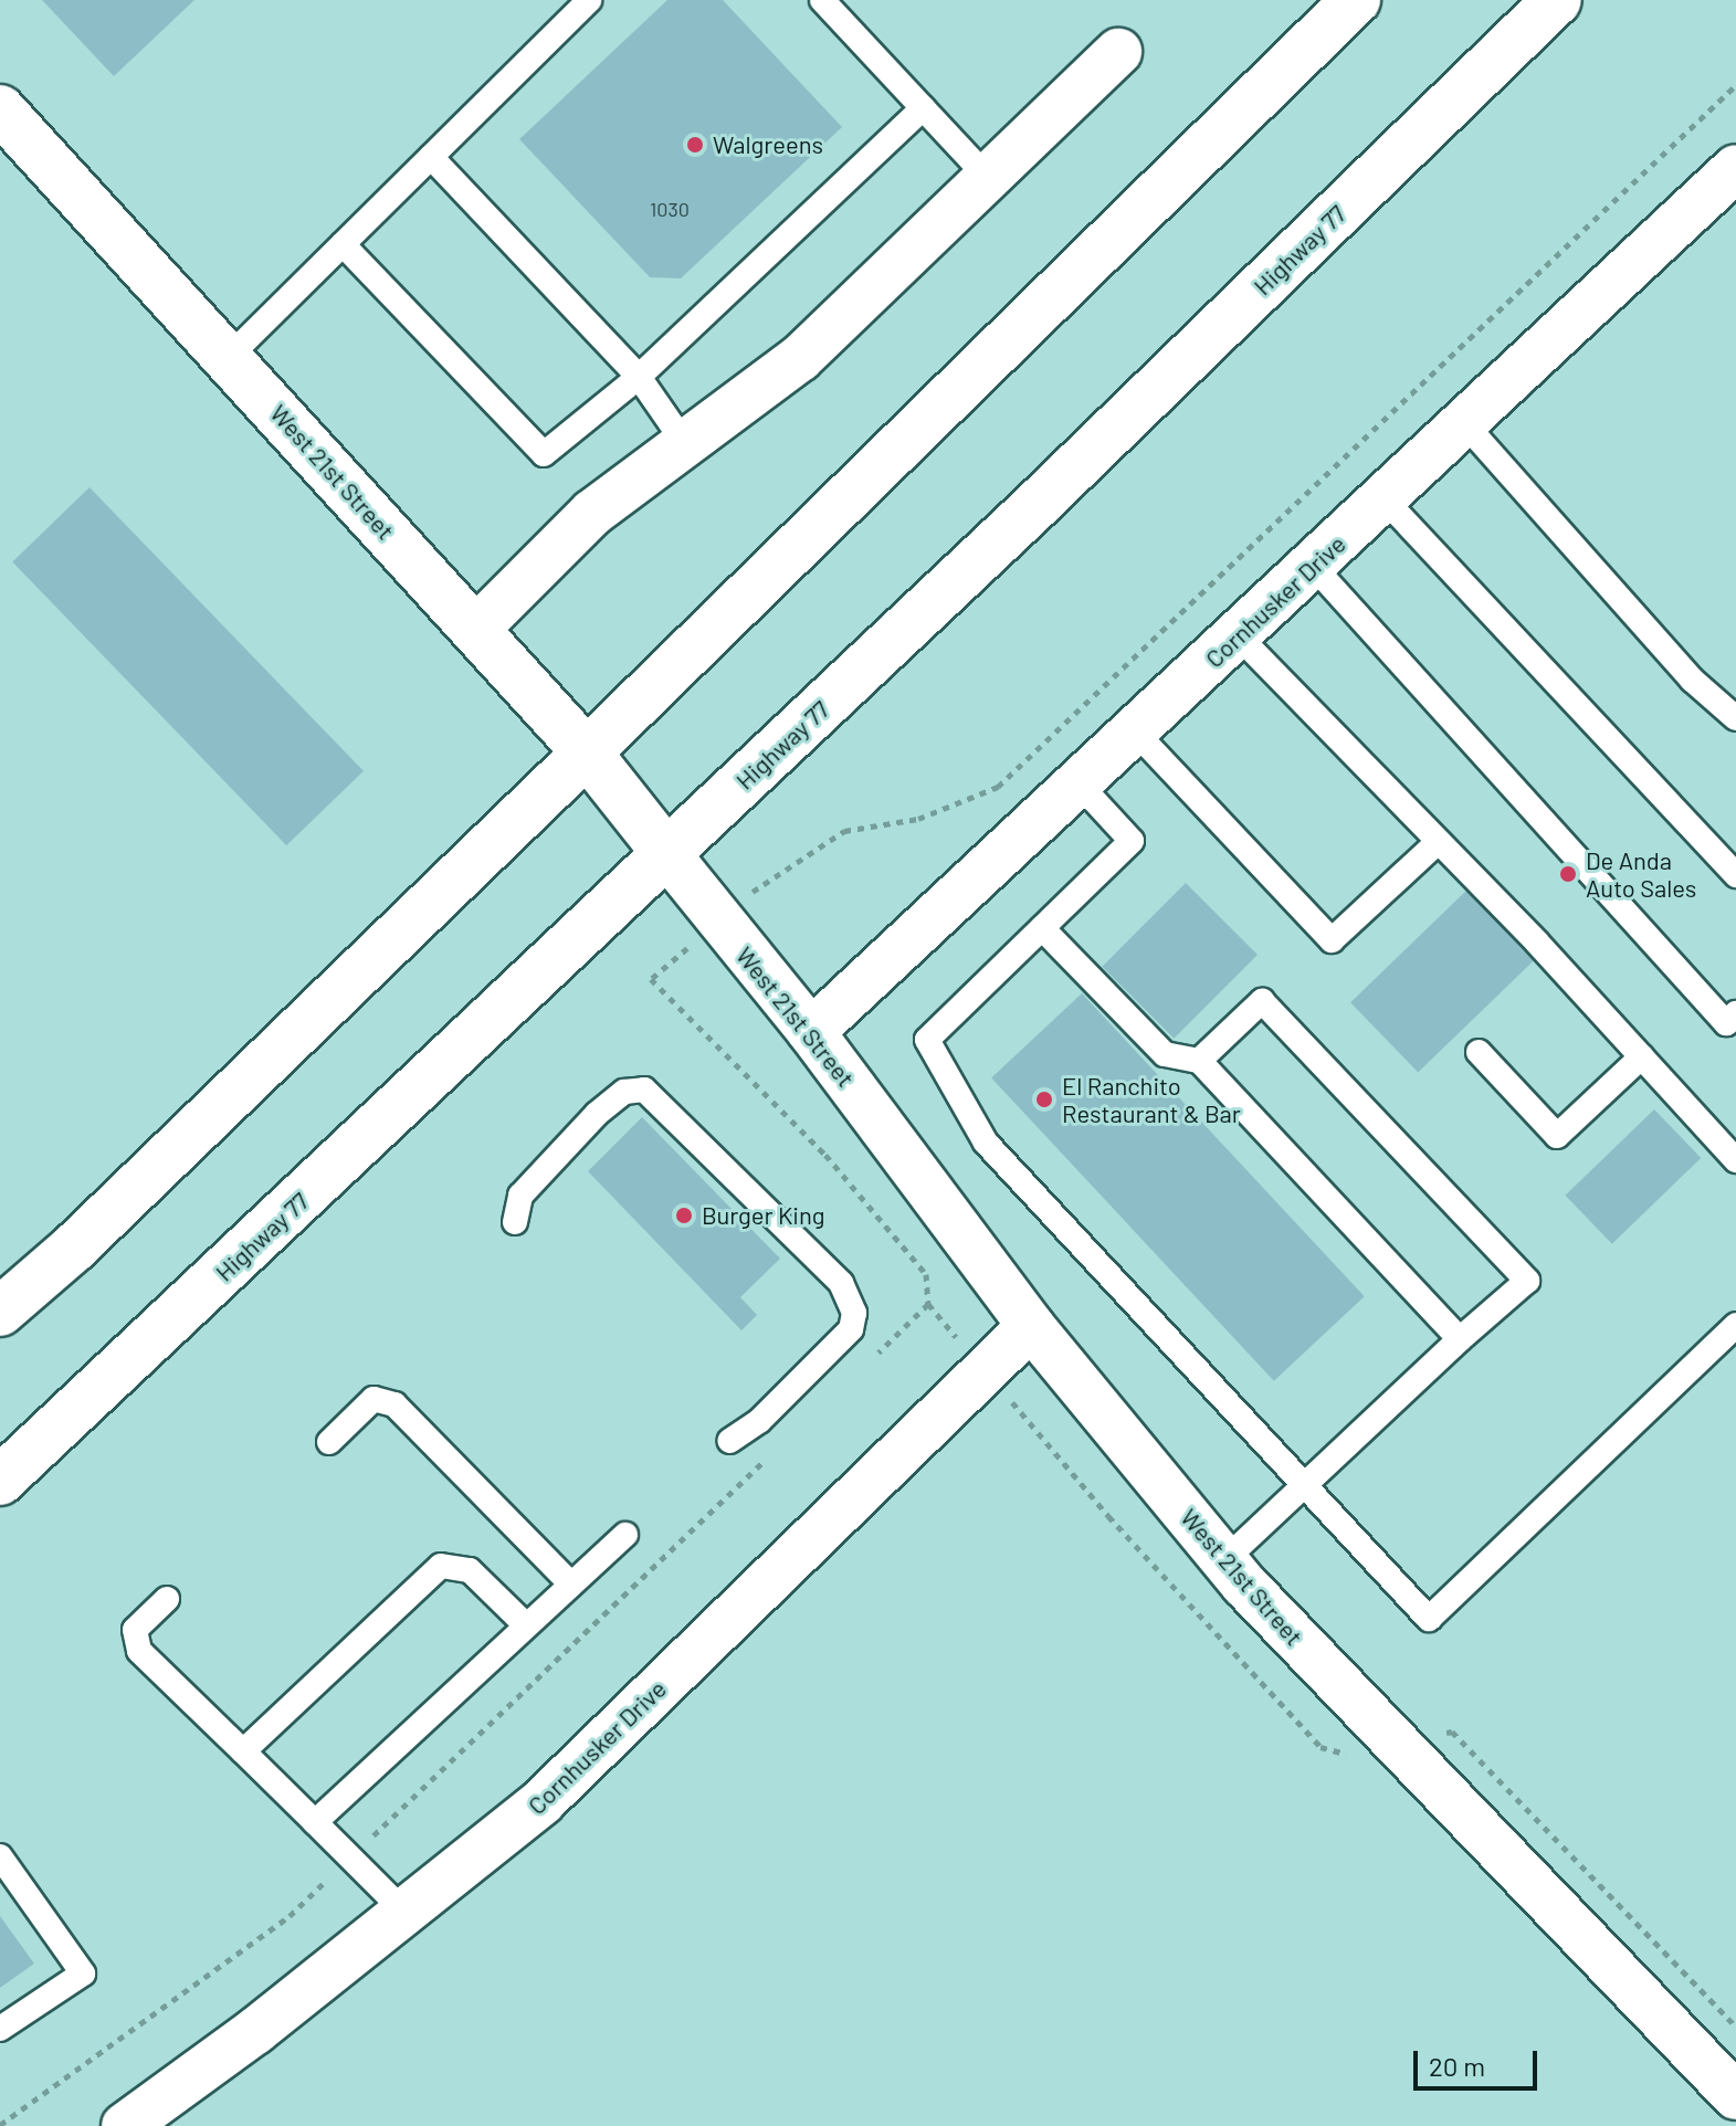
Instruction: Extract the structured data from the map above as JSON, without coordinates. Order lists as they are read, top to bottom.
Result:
{
  "streets": {
    "main road": ["Highway 77", "West 21st Street"],
    "street": ["Cornhusker Drive"]
  },
  "crossings": [
    ["Highway 77", "West 21st Street"],
    ["West 21st Street", "Cornhusker Drive"]
  ],
  "places": [
    "Walgreens",
    "De Anda Auto Sales",
    "El Ranchito Restaurant & Bar",
    "Burger King"
  ],
  "house_numbers": ["1030"],
  "scale_bar": "20 m"
}
